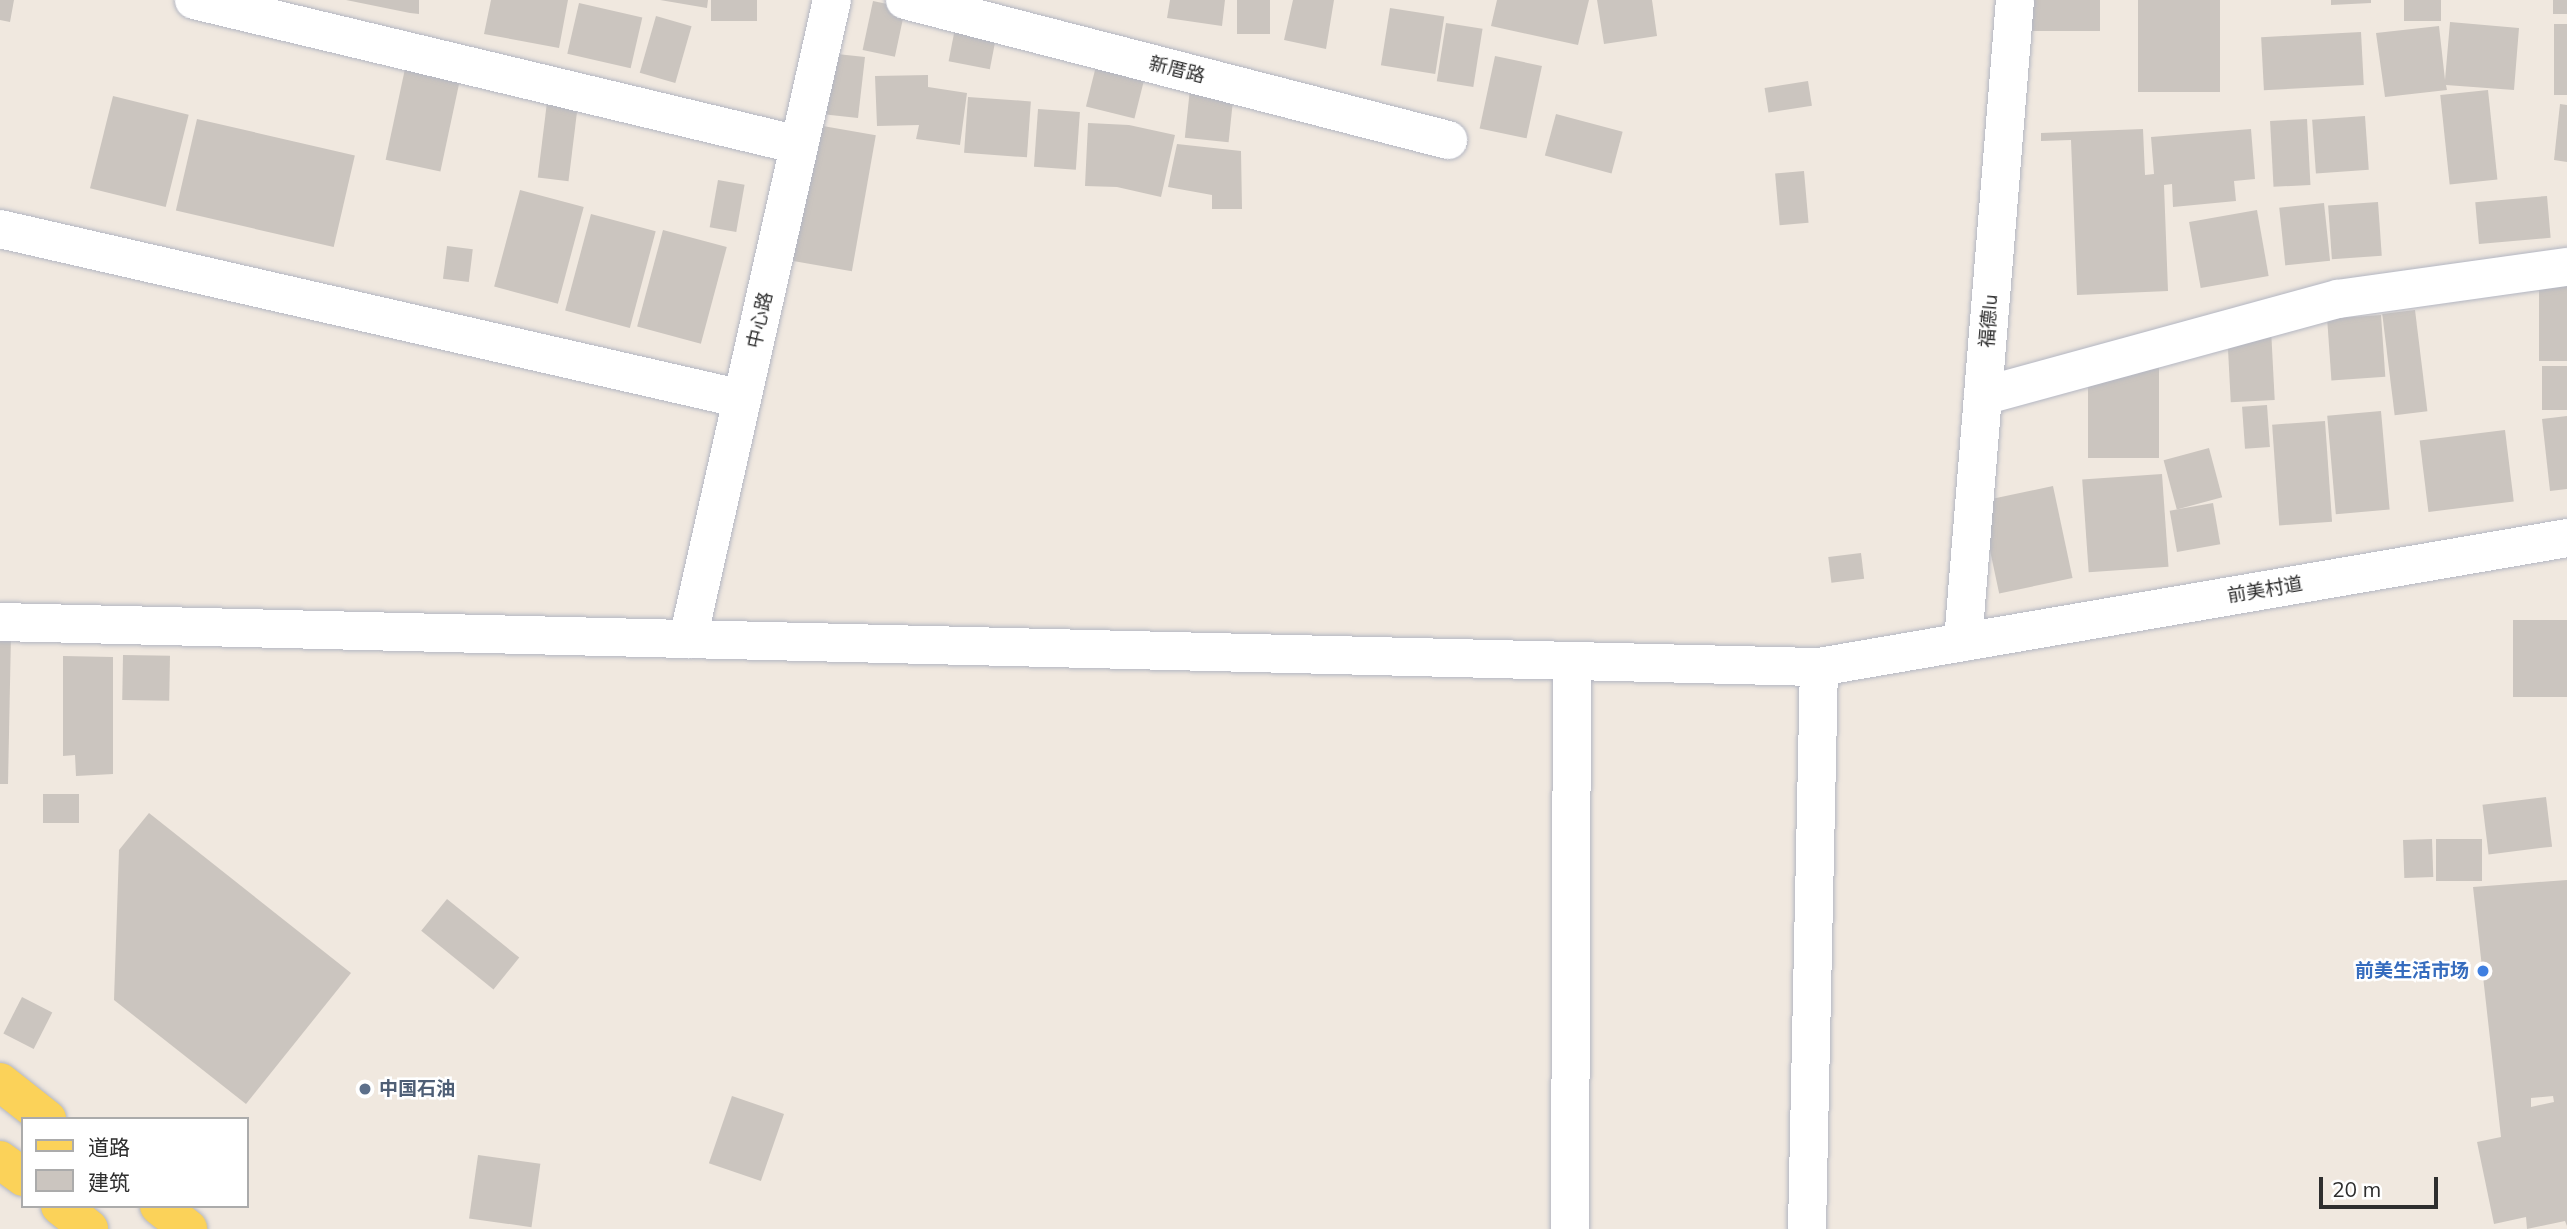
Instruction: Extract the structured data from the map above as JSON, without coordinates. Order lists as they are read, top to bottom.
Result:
{
  "streets": {
    "street": [
      "新厝路",
      "中心路",
      "福德lu",
      "前美村道"
    ]
  },
  "crossings": [
    ["中心路", "前美村道"],
    ["福德lu", "前美村道"]
  ],
  "places": ["前美生活市场", "中国石油"],
  "legend": ["道路", "建筑"],
  "scale_bar": "20 m"
}
